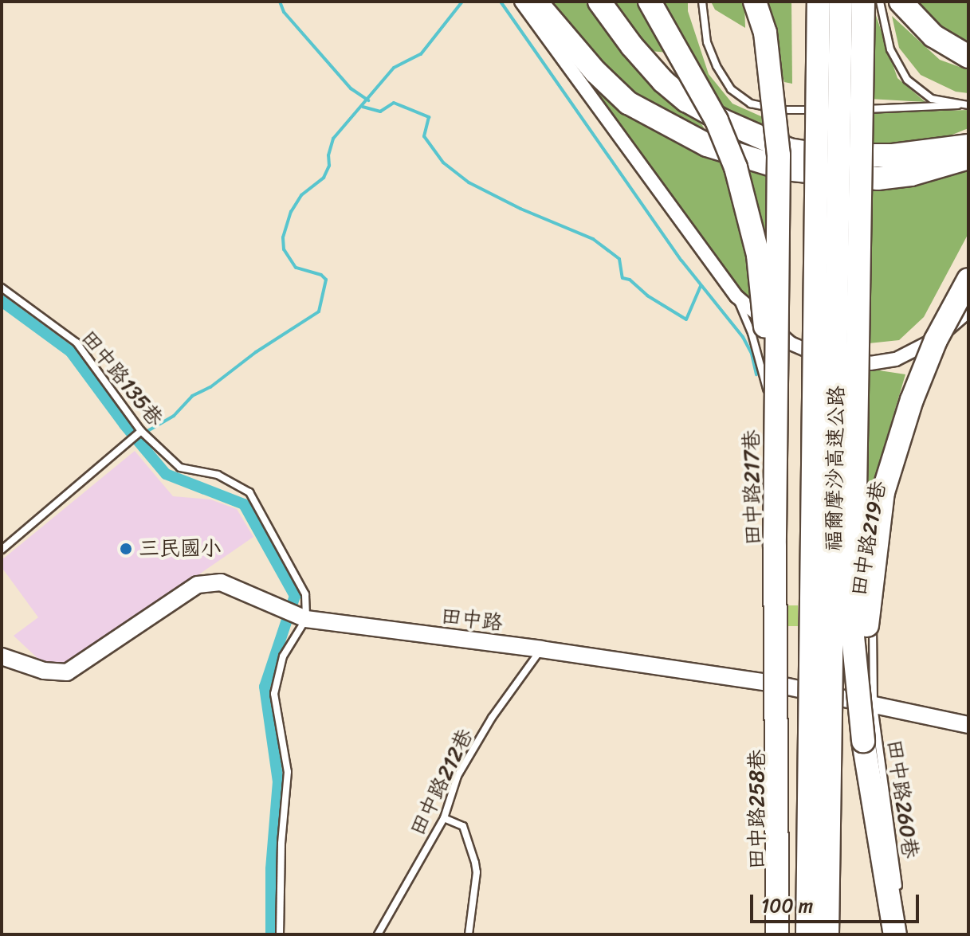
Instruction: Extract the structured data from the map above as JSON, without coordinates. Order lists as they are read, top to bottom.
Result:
{
  "streets": {
    "highway": ["福爾摩沙高速公路"],
    "street": ["田中路"],
    "lane": [
      "田中路135巷",
      "田中路217巷",
      "田中路219巷",
      "田中路212巷",
      "田中路260巷",
      "田中路258巷"
    ]
  },
  "crossings": [
    ["田中路135巷", "田中路"],
    ["田中路217巷", "田中路"],
    ["田中路217巷", "田中路258巷"],
    ["田中路219巷", "田中路"],
    ["田中路219巷", "田中路260巷"],
    ["田中路", "田中路212巷"],
    ["田中路", "田中路260巷"],
    ["田中路", "田中路258巷"]
  ],
  "places": ["三民國小"],
  "scale_bar": "100 m"
}
